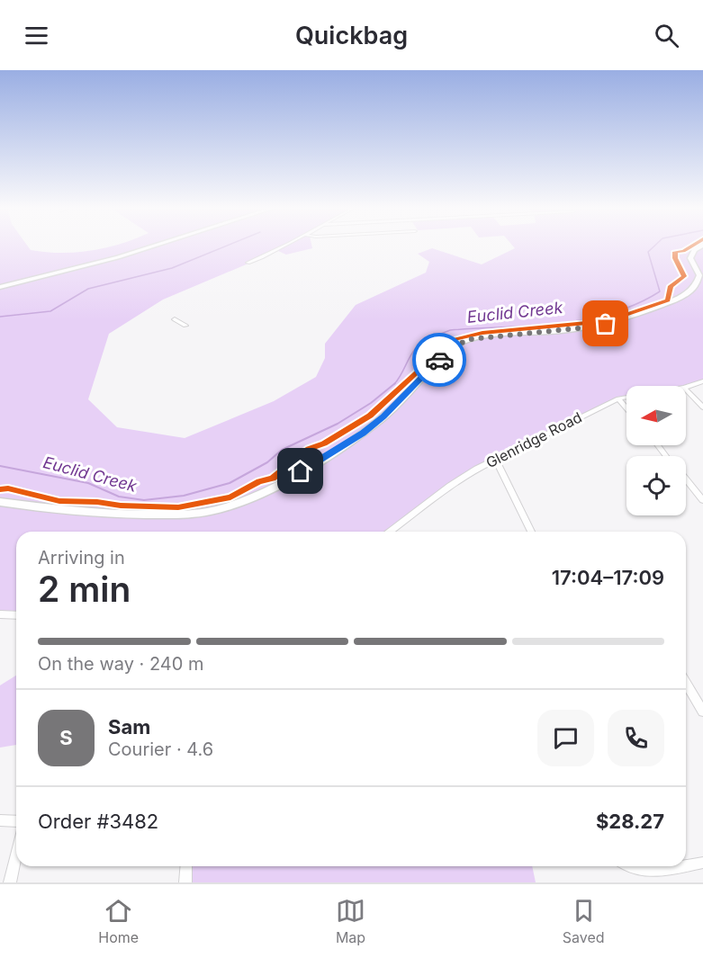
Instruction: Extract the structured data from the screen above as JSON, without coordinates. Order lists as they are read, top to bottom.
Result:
{
  "streets": {
    "street": ["Glenridge Road"]
  },
  "water": ["Euclid Creek"],
  "north": "left",
  "page": {
    "header": "Quickbag",
    "heading": ["2 min", "Arriving in", "17:04–17:09"],
    "panel": [
      "Sam",
      "Courier · 4.6",
      "Order #3482",
      "$28.27"
    ],
    "bar": "On the way · 240 m",
    "round": "S",
    "tabs": ["Home", "Map", "Saved"]
  }
}
